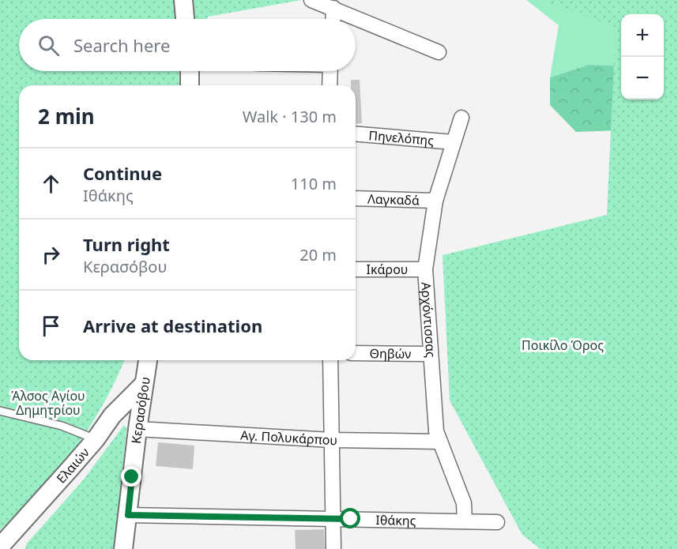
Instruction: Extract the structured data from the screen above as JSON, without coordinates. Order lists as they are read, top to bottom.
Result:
{
  "streets": {
    "street": [
      "Πηνελόπης",
      "Λαγκαδά",
      "Ικάρου",
      "Αρχόντισσας",
      "Θηβών",
      "Κερασόβου",
      "Αγ. Πολυκάρπου",
      "Ελαιών",
      "Ιθάκης"
    ]
  },
  "crossings": [
    ["Πηνελόπης", "Αρχόντισσας"],
    ["Λαγκαδά", "Αρχόντισσας"],
    ["Ικάρου", "Αρχόντισσας"],
    ["Αρχόντισσας", "Θηβών"],
    ["Αρχόντισσας", "Αγ. Πολυκάρπου"],
    ["Αρχόντισσας", "Ιθάκης"],
    ["Κερασόβου", "Αγ. Πολυκάρπου"],
    ["Κερασόβου", "Ελαιών"],
    ["Κερασόβου", "Ιθάκης"]
  ],
  "parks": ["Ποικίλο Όρος", "Άλσος Αγίου Δημητρίου"],
  "page": {
    "map_buttons": ["+", "−"],
    "search": "Search here",
    "heading": ["2 min", "Walk · 130 m"],
    "list": [
      ["Continue", "Ιθάκης", "110 m"],
      ["Turn right", "Κερασόβου", "20 m"],
      "Arrive at destination"
    ]
  }
}
